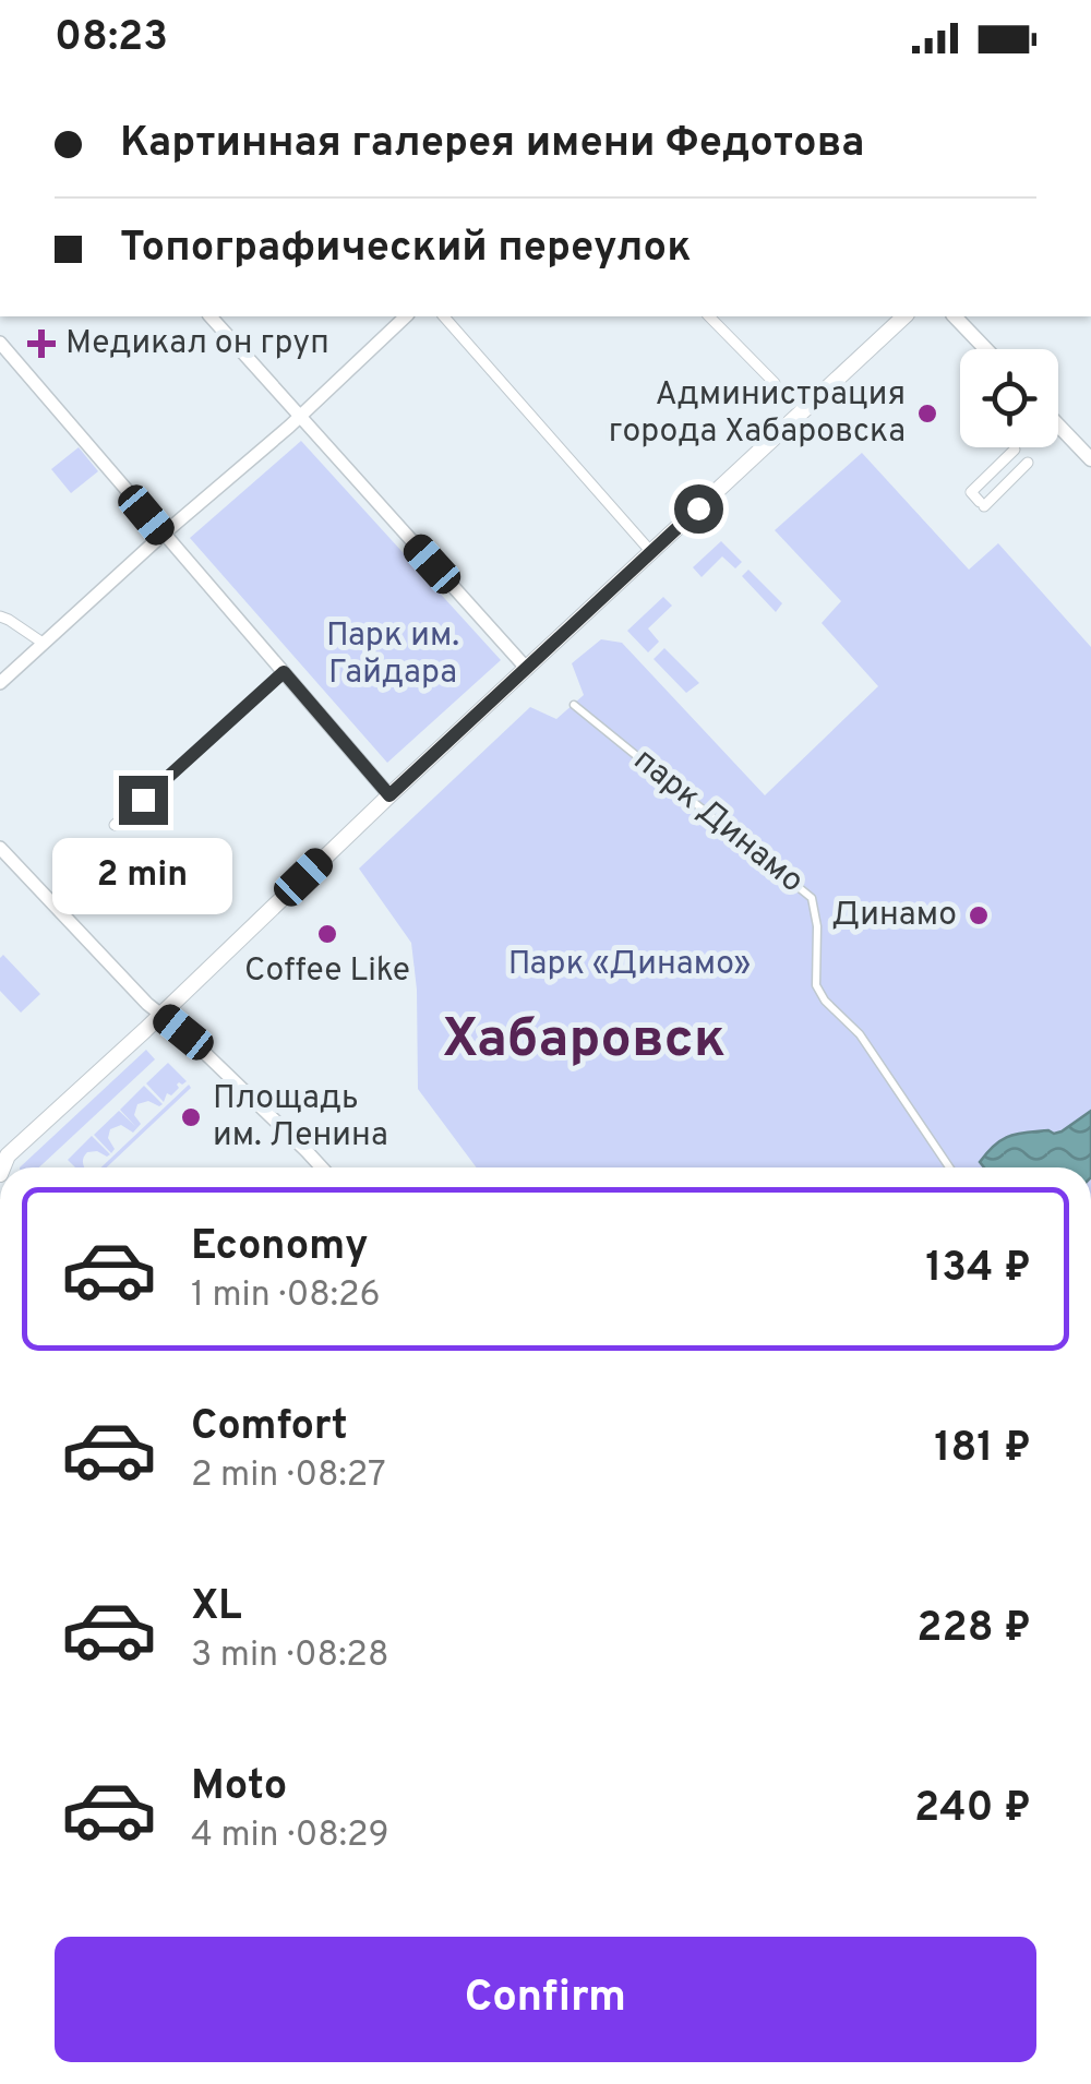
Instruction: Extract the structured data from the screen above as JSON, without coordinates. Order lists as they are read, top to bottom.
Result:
{
  "streets": {
    "street": ["парк Динамо"]
  },
  "districts": ["Хабаровск"],
  "parks": ["Парк им. Гайдара", "Парк «Динамо»"],
  "places": {
    "health": ["Медикал он груп"],
    "other": [
      "Администрация города Хабаровска",
      "Динамо",
      "Coffee Like",
      "Площадь им. Ленина"
    ]
  },
  "page": {
    "status": "08:23",
    "banner": ["Картинная галерея имени Федотова", "Топографический переулок"],
    "bubble": "2 min",
    "list": [
      {
        "name": "Economy",
        "note": "1 min · 08:26",
        "value": "134 ₽"
      },
      {
        "name": "Comfort",
        "note": "2 min · 08:27",
        "value": "181 ₽"
      },
      {
        "name": "XL",
        "note": "3 min · 08:28",
        "value": "228 ₽"
      },
      {
        "name": "Moto",
        "note": "4 min · 08:29",
        "value": "240 ₽"
      }
    ],
    "buttons": "Confirm"
  }
}
